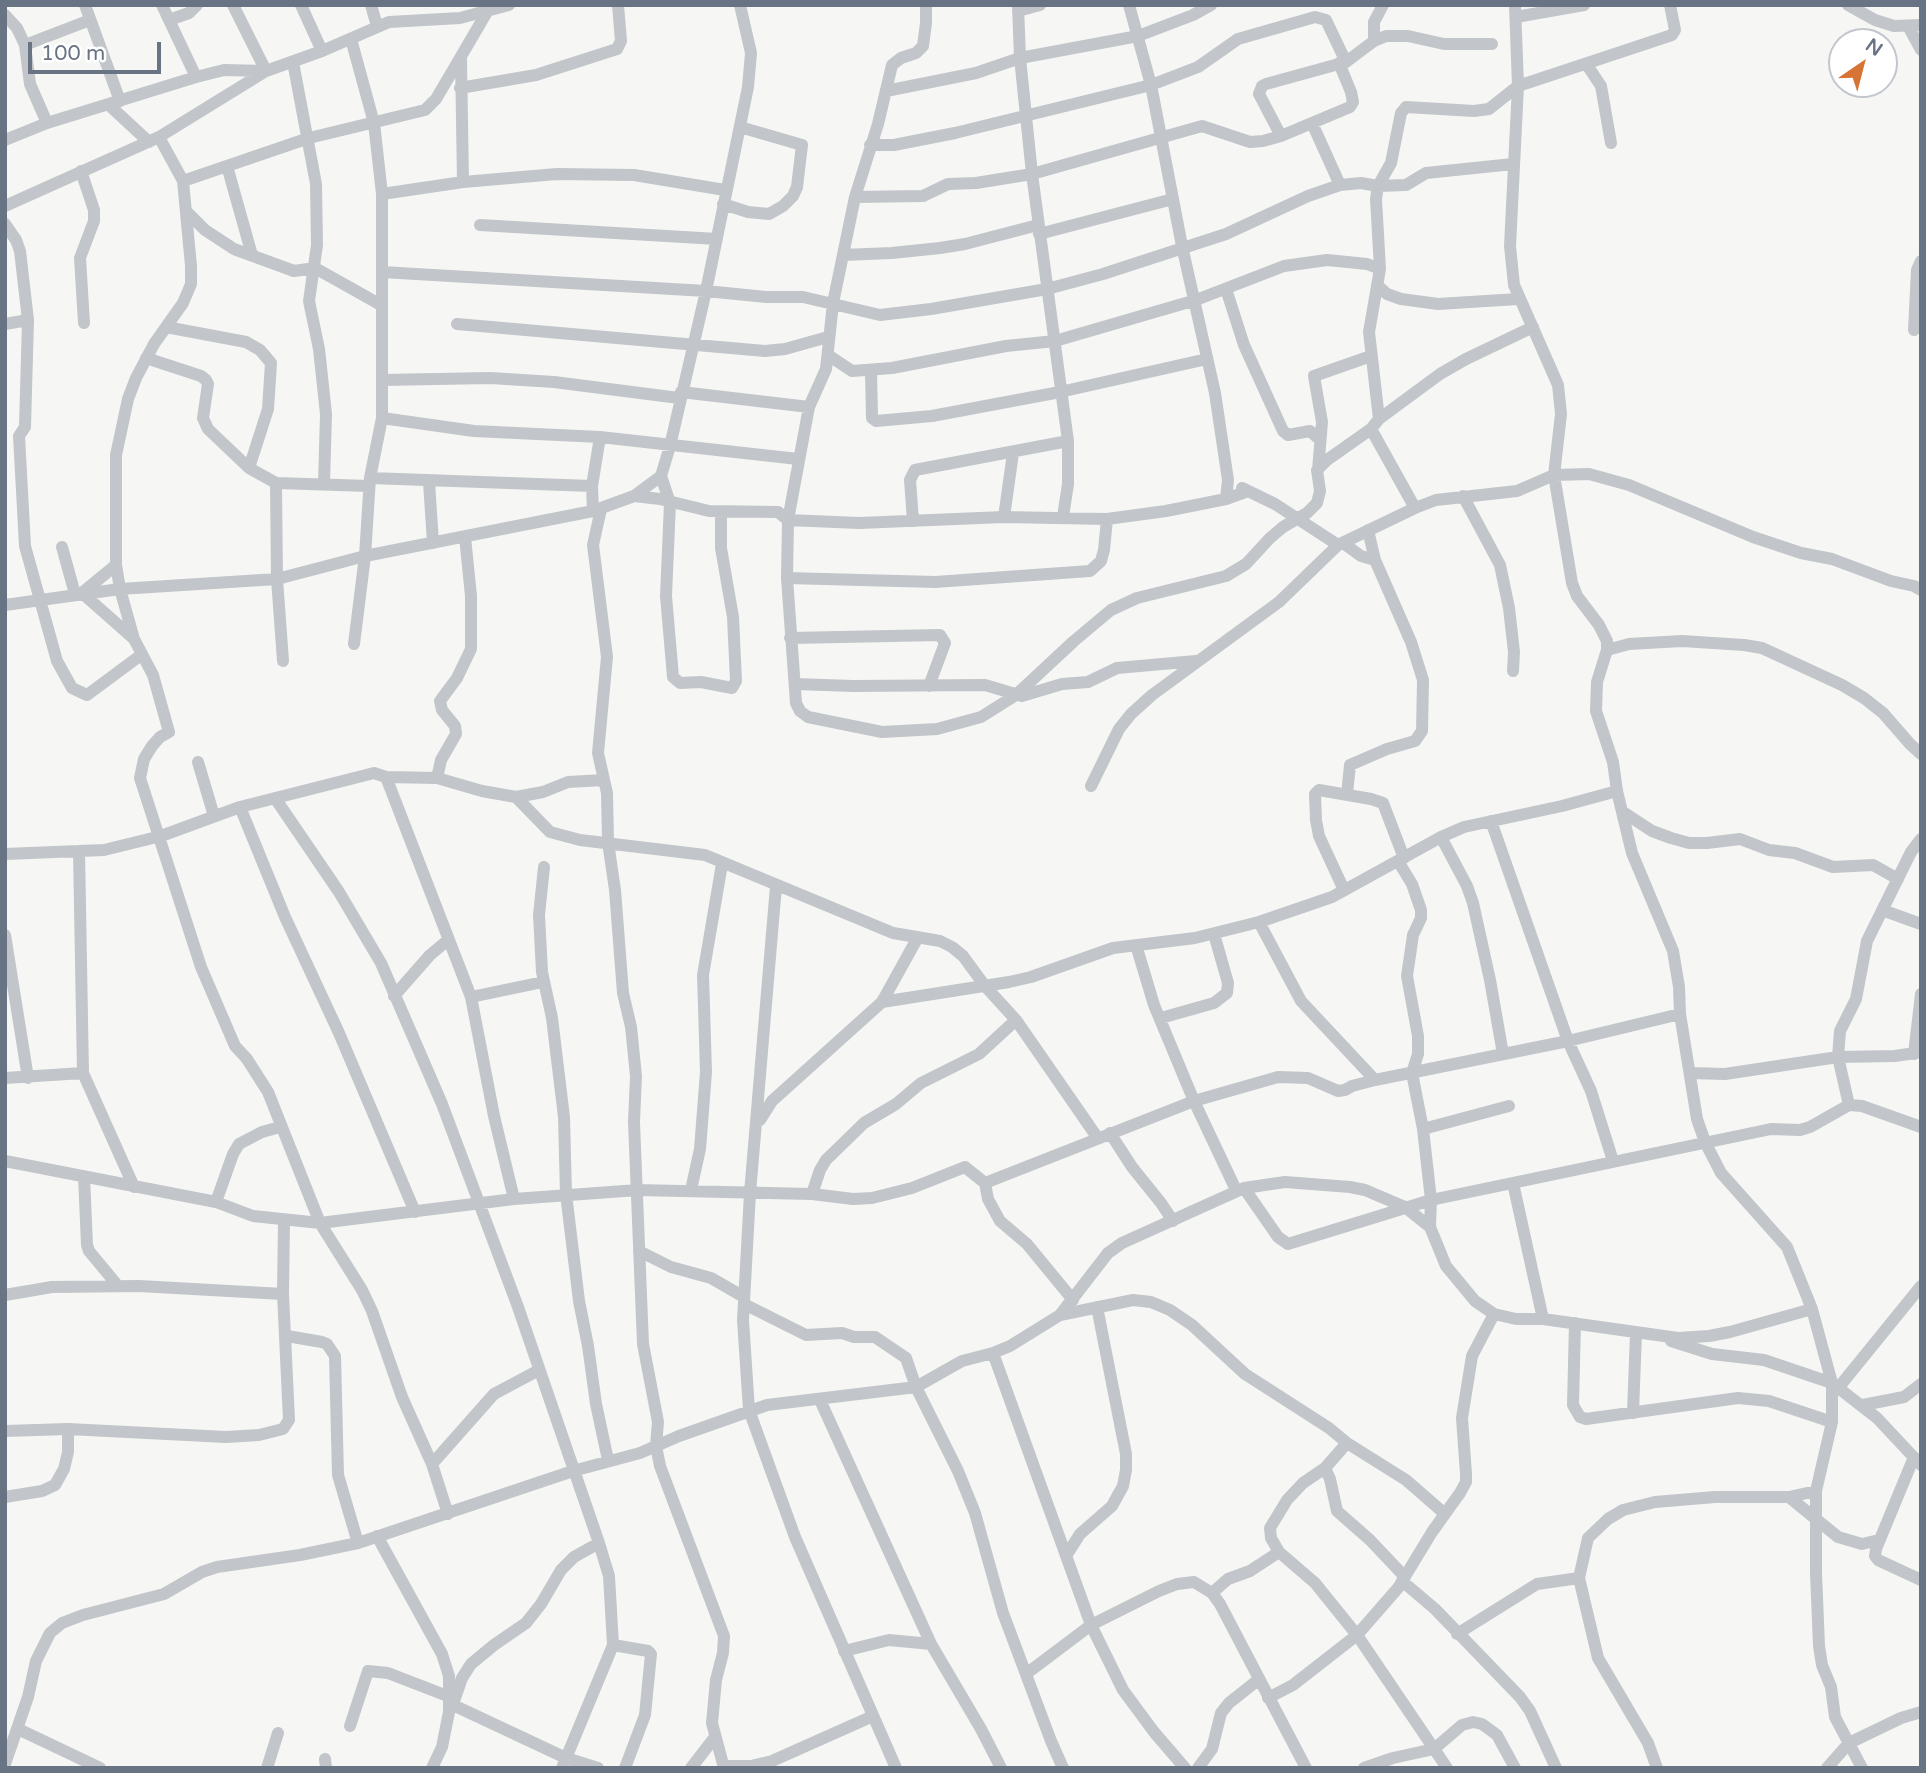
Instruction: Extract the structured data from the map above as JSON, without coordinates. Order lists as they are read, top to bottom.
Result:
{
  "scale_bar": "100 m",
  "north": "top right"
}
